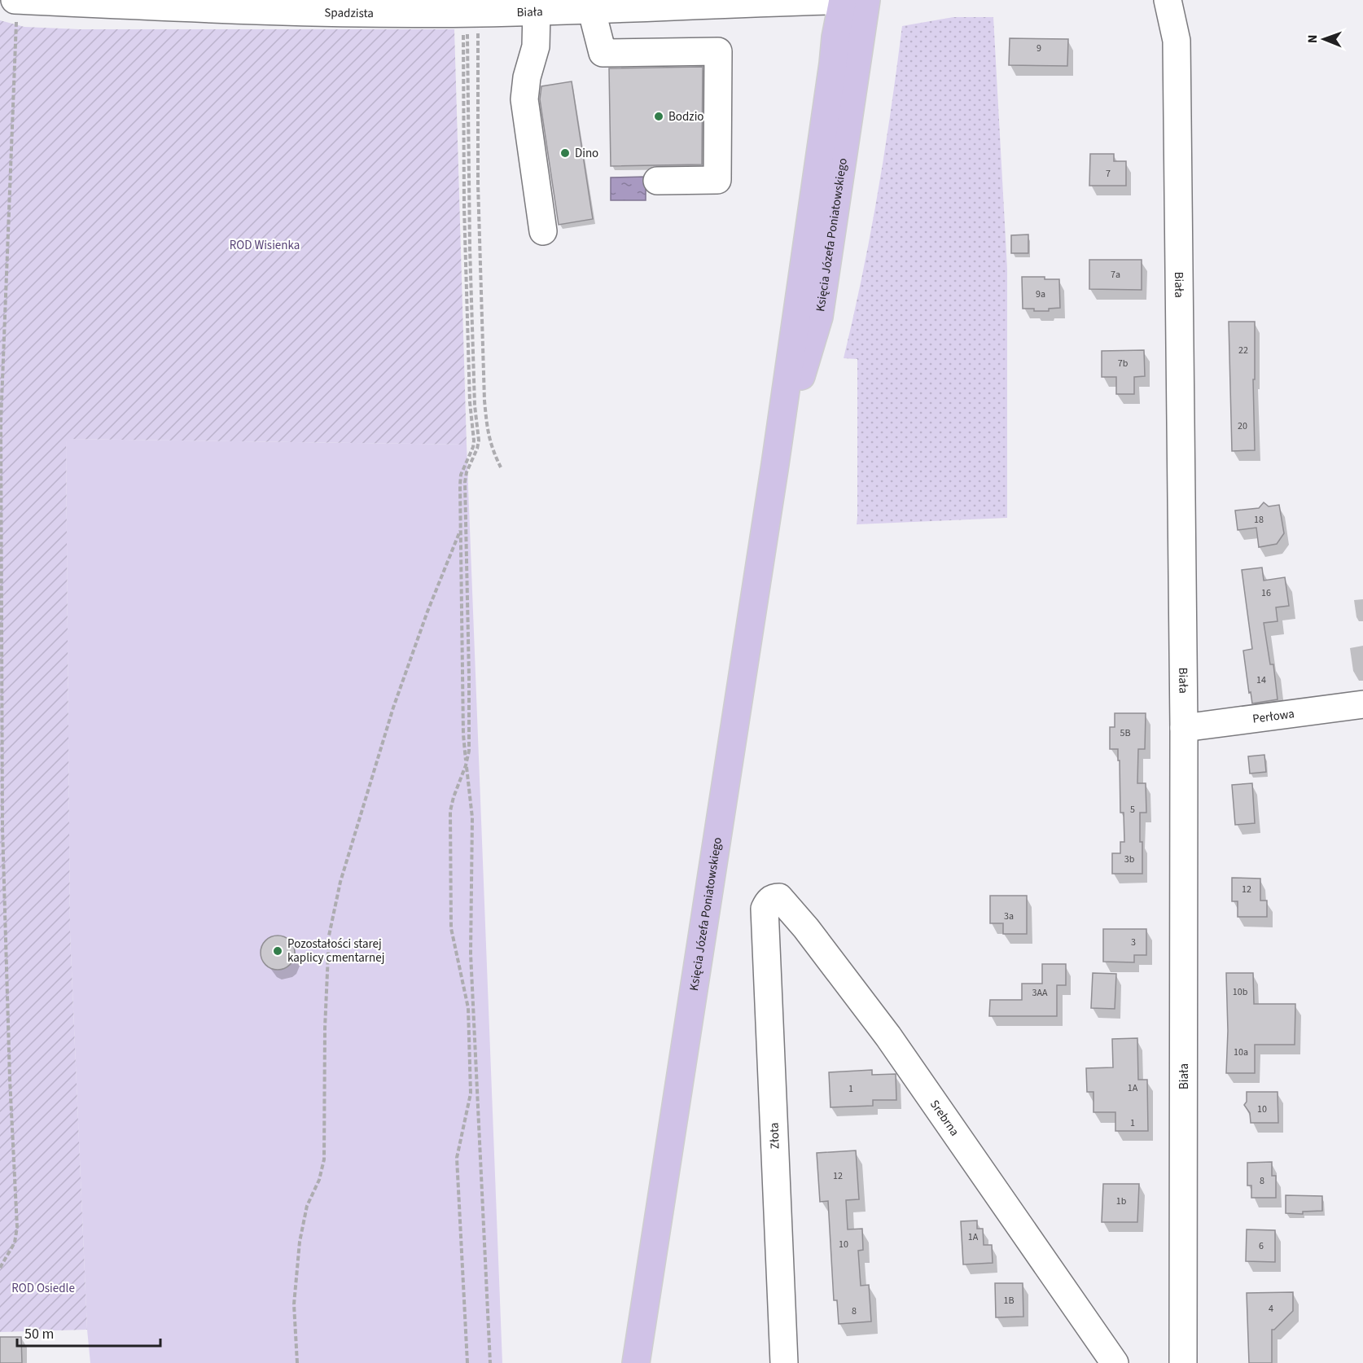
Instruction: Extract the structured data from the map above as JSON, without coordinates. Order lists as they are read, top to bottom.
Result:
{
  "streets": {
    "main road": ["Księcia Józefa Poniatowskiego"],
    "street": [
      "Spadzista",
      "Biała",
      "Perłowa",
      "Srebrna",
      "Złota"
    ]
  },
  "crossings": [
    ["Spadzista", "Biała"],
    ["Biała", "Księcia Józefa Poniatowskiego"],
    ["Biała", "Perłowa"],
    ["Srebrna", "Złota"]
  ],
  "parks": ["ROD Wisienka", "ROD Osiedle"],
  "places": ["Bodzio", "Dino", "Pozostałości starej kaplicy cmentarnej"],
  "house_numbers": [
    "9",
    "7",
    "7a",
    "9a",
    "22",
    "7b",
    "20",
    "18",
    "16",
    "14",
    "5B",
    "5",
    "3b",
    "12",
    "3a",
    "3",
    "10b",
    "3AA",
    "10a",
    "1A",
    "1",
    "10",
    "1",
    "12",
    "8",
    "1b",
    "1A",
    "10",
    "6",
    "1B",
    "4",
    "8"
  ],
  "scale_bar": "50 m",
  "north": "left"
}
